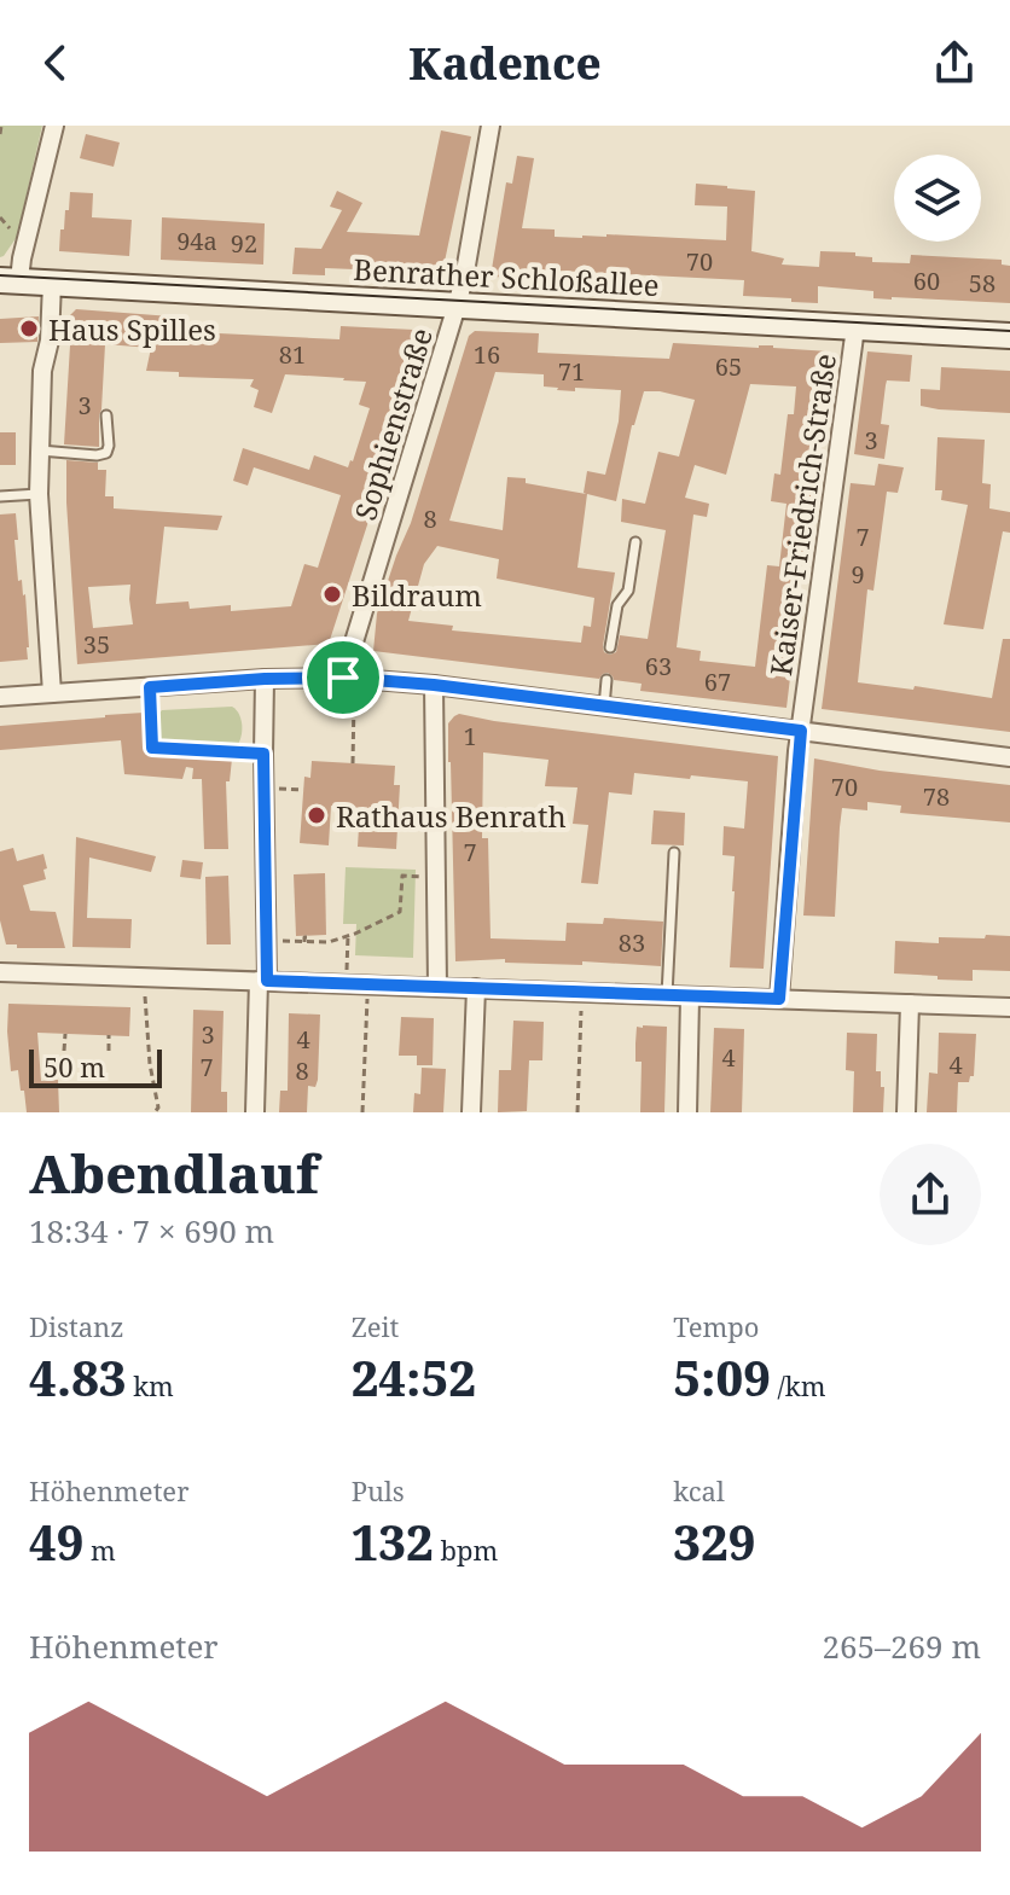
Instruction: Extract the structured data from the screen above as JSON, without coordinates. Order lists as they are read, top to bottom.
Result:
{
  "streets": {
    "main road": ["Benrather Schloßallee"],
    "street": ["Sophienstraße", "Kaiser-Friedrich-Straße"]
  },
  "crossings": [
    ["Benrather Schloßallee", "Sophienstraße"],
    ["Benrather Schloßallee", "Kaiser-Friedrich-Straße"]
  ],
  "places": ["Haus Spilles", "Bildraum", "Rathaus Benrath"],
  "house_numbers": [
    "94a",
    "92",
    "70",
    "60",
    "58",
    "81",
    "16",
    "65",
    "71",
    "3",
    "3",
    "8",
    "7",
    "9",
    "35",
    "63",
    "67",
    "1",
    "70",
    "78",
    "7",
    "83",
    "3",
    "4",
    "4",
    "4",
    "7",
    "8"
  ],
  "scale_bar": "50 m",
  "page": {
    "header": "Kadence",
    "scale": "50 m",
    "heading": ["Abendlauf", "18:34 · 7 × 690 m"],
    "stats": [
      ["Distanz", "4.83 km"],
      ["Zeit", "24:52"],
      ["Tempo", "5:09 /km"],
      ["Höhenmeter", "49 m"],
      ["Puls", "132 bpm"],
      ["kcal", "329"]
    ],
    "chart": ["Höhenmeter", "265–269 m"]
  }
}
